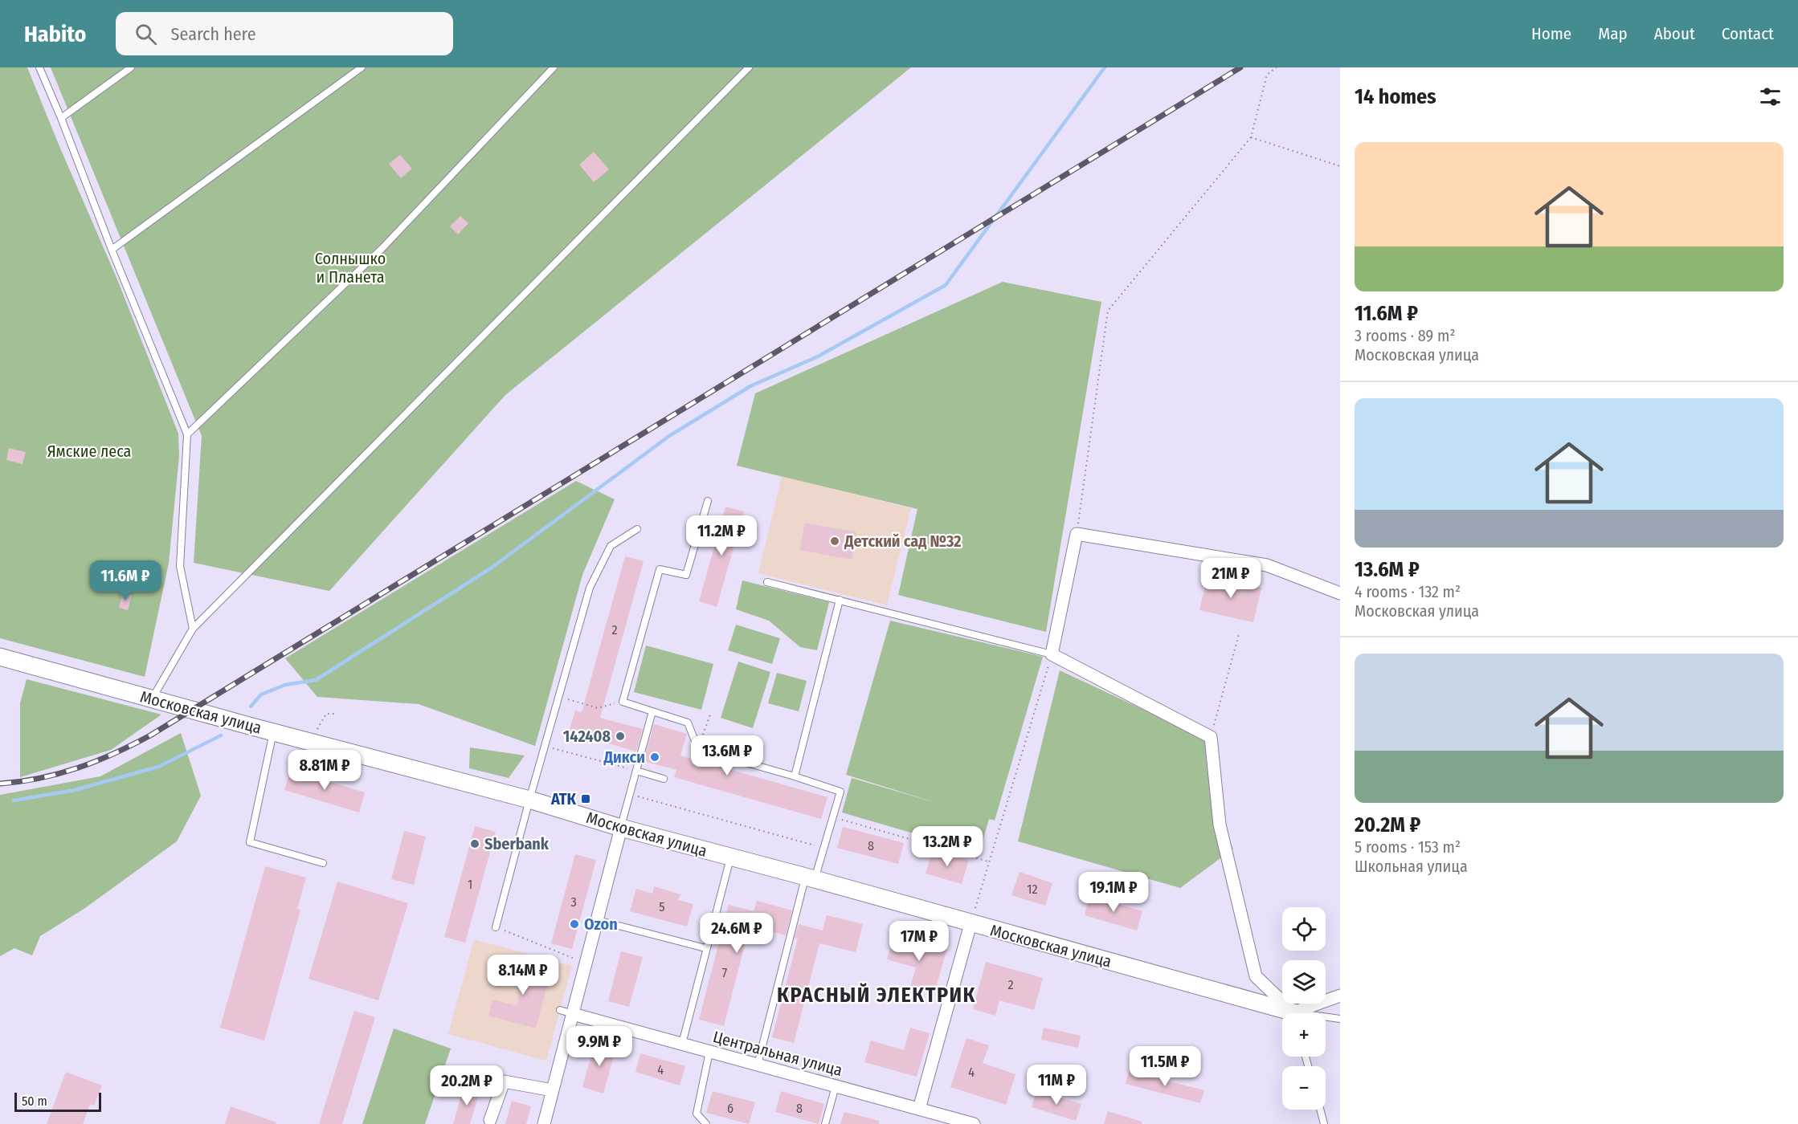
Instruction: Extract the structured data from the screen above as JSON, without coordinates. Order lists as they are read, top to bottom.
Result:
{
  "streets": {
    "street": ["Московская улица", "Центральная улица"]
  },
  "districts": ["КРАСНЫЙ ЭЛЕКТРИК"],
  "parks": ["Солнышко и Планета", "Ямские леса"],
  "places": {
    "other": [
      "Детский сад №32",
      "142408",
      "Дикси",
      "Sberbank",
      "Ozon"
    ],
    "transit": ["АТК"]
  },
  "house_numbers": [
    "2",
    "8",
    "1",
    "12",
    "3",
    "5",
    "7",
    "2",
    "4",
    "4",
    "6",
    "8"
  ],
  "scale_bar": "50 m",
  "page": {
    "header": "Habito",
    "search": "Search here",
    "nav": [
      "Home",
      "Map",
      "About",
      "Contact"
    ],
    "heading": "14 homes",
    "list": [
      {
        "name": "11.6M ₽",
        "note": "3 rooms · 89 m² · Московская улица"
      },
      {
        "name": "13.6M ₽",
        "note": "4 rooms · 132 m² · Московская улица"
      },
      {
        "name": "20.2M ₽",
        "note": "5 rooms · 153 m² · Школьная улица"
      }
    ],
    "price": [
      "11.2M ₽",
      "21M ₽",
      "11.6M ₽",
      "13.6M ₽",
      "8.81M ₽",
      "13.2M ₽",
      "19.1M ₽",
      "24.6M ₽",
      "17M ₽",
      "8.14M ₽",
      "9.9M ₽",
      "11.5M ₽",
      "11M ₽",
      "20.2M ₽"
    ],
    "map_buttons": ["+", "−"],
    "scale": "50 m"
  }
}
